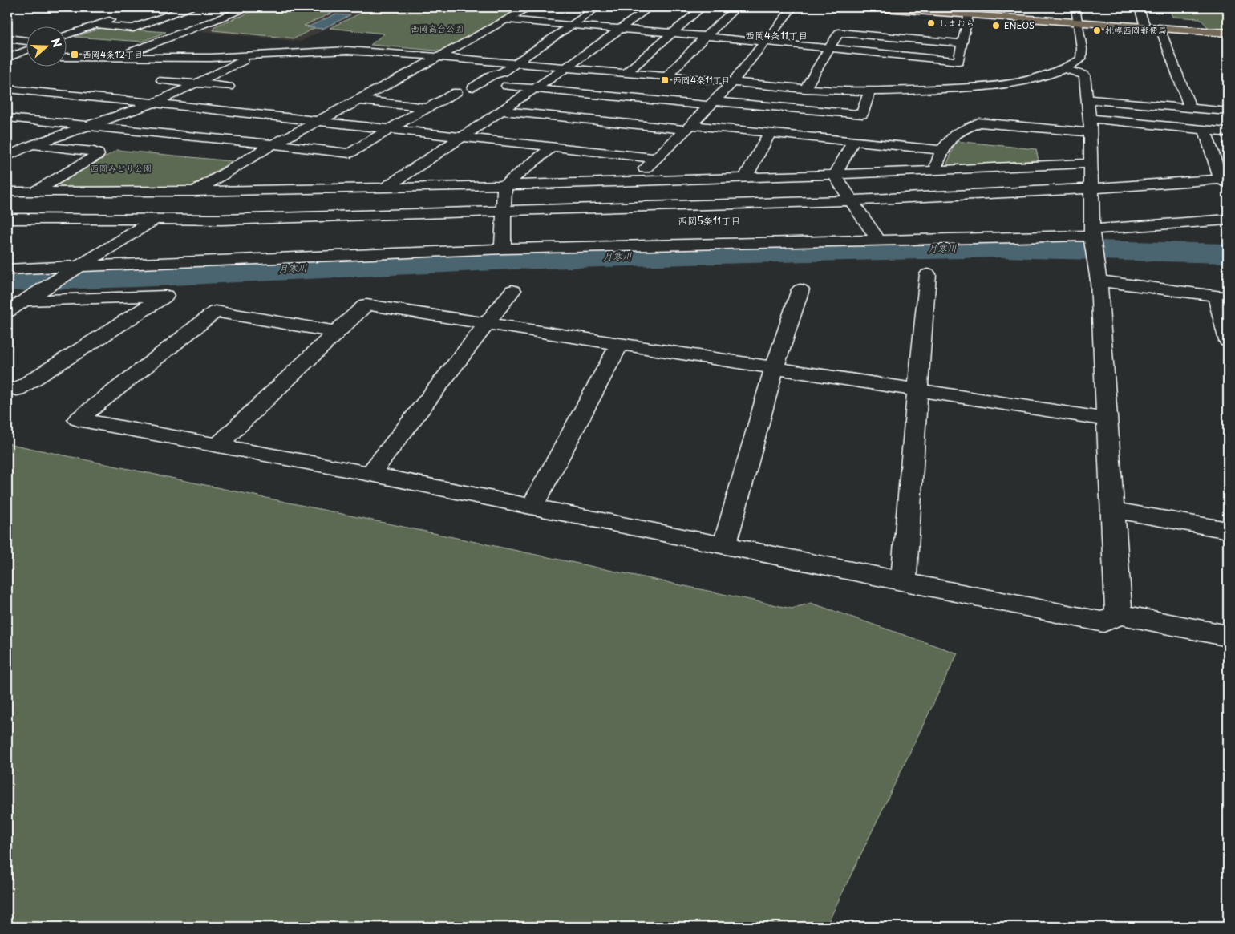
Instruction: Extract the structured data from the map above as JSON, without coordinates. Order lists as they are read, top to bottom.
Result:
{
  "districts": ["西岡4条11丁目", "西岡5条11丁目"],
  "water": ["月寒川"],
  "parks": ["西岡高台公園", "西岡みどり公園"],
  "places": {
    "other": ["しまむら", "ENEOS", "札幌西岡郵便局"],
    "transit": ["西岡4条12丁目", "西岡4条11丁目"]
  },
  "north": "right"
}
